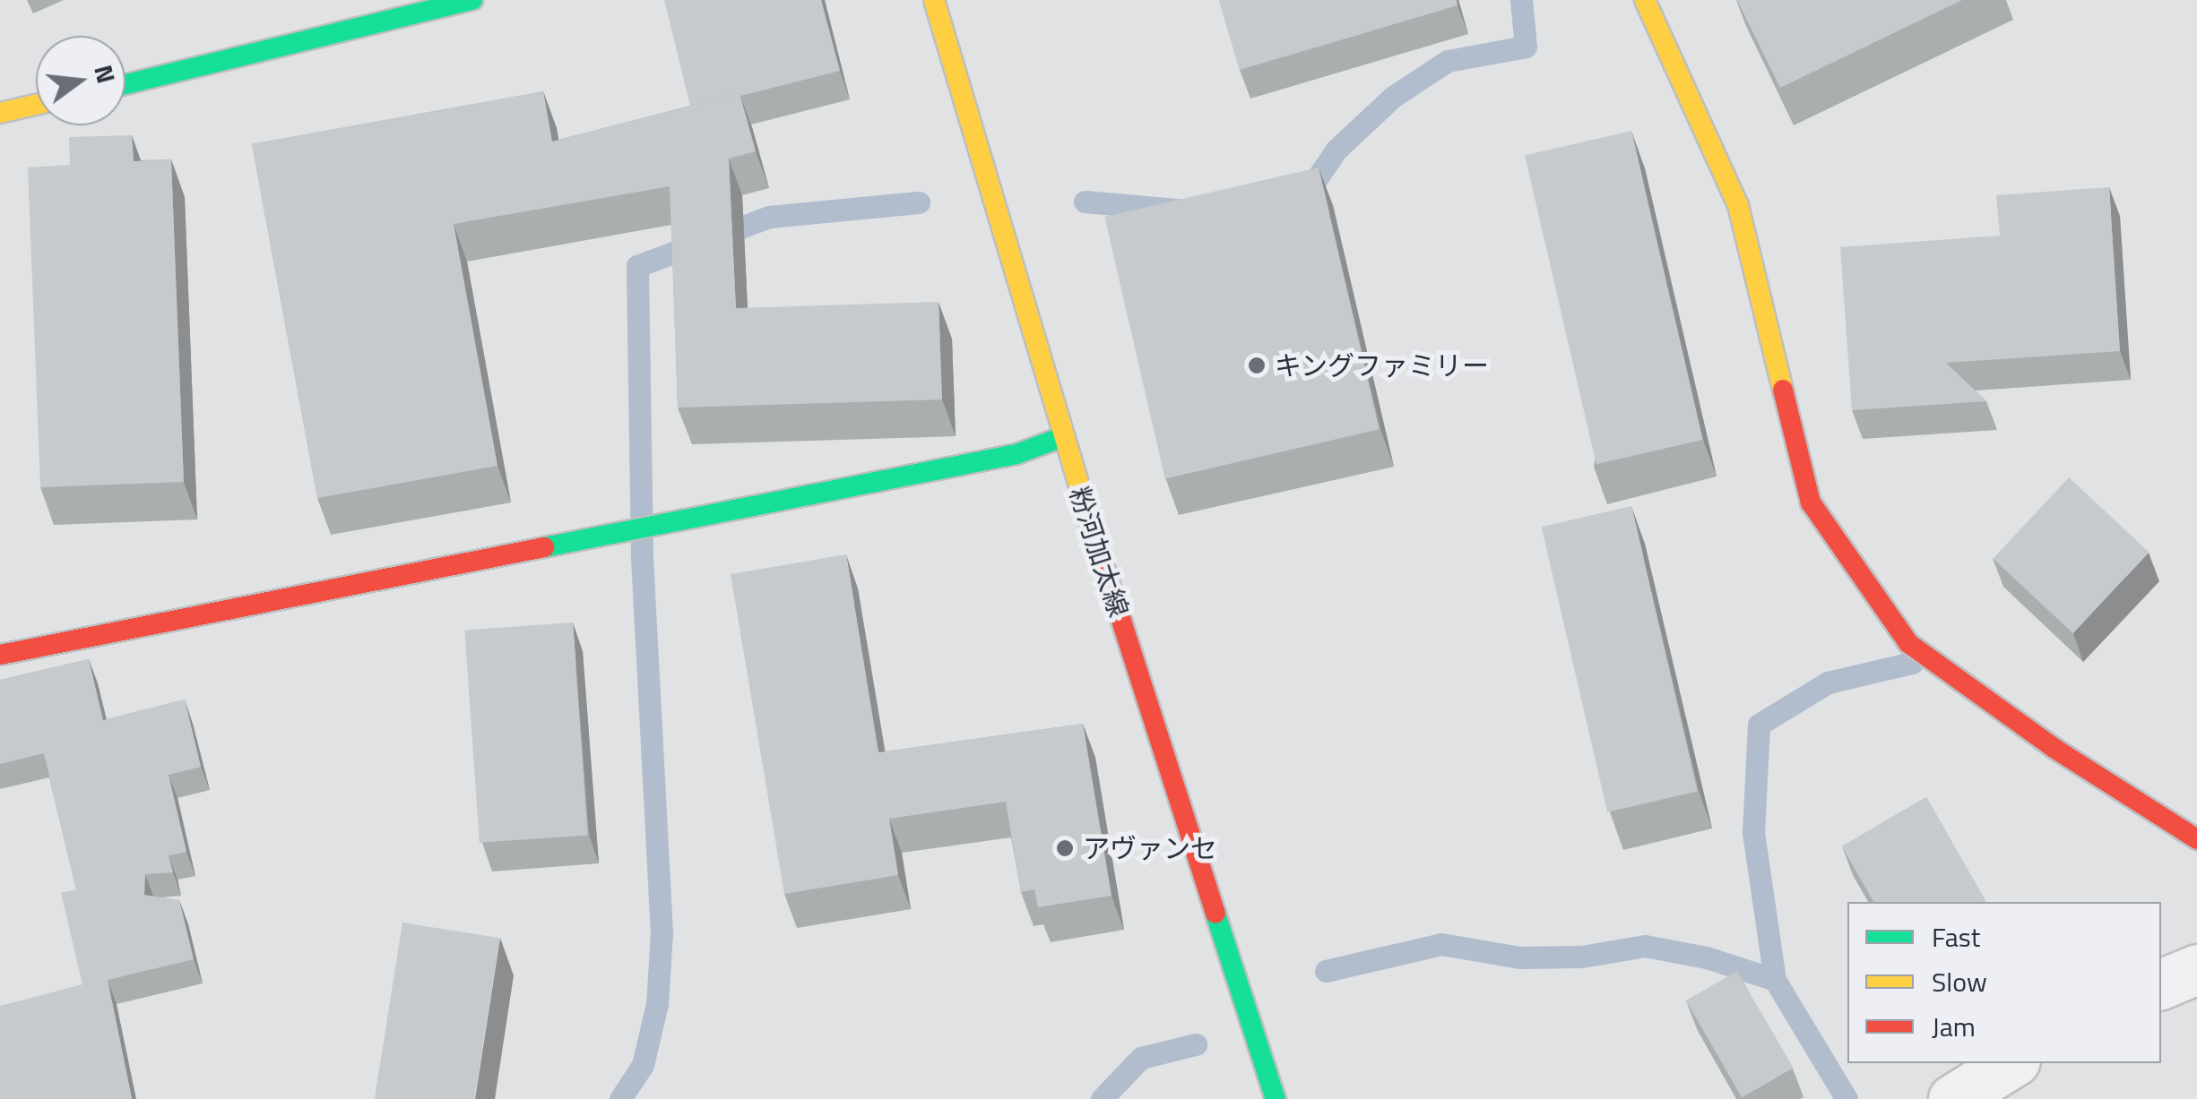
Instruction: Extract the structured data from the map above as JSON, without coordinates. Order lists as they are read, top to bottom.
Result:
{
  "streets": {
    "street": ["粉河加太線"]
  },
  "places": ["キングファミリー", "アヴァンセ"],
  "legend": ["Fast", "Slow", "Jam"],
  "north": "right"
}
